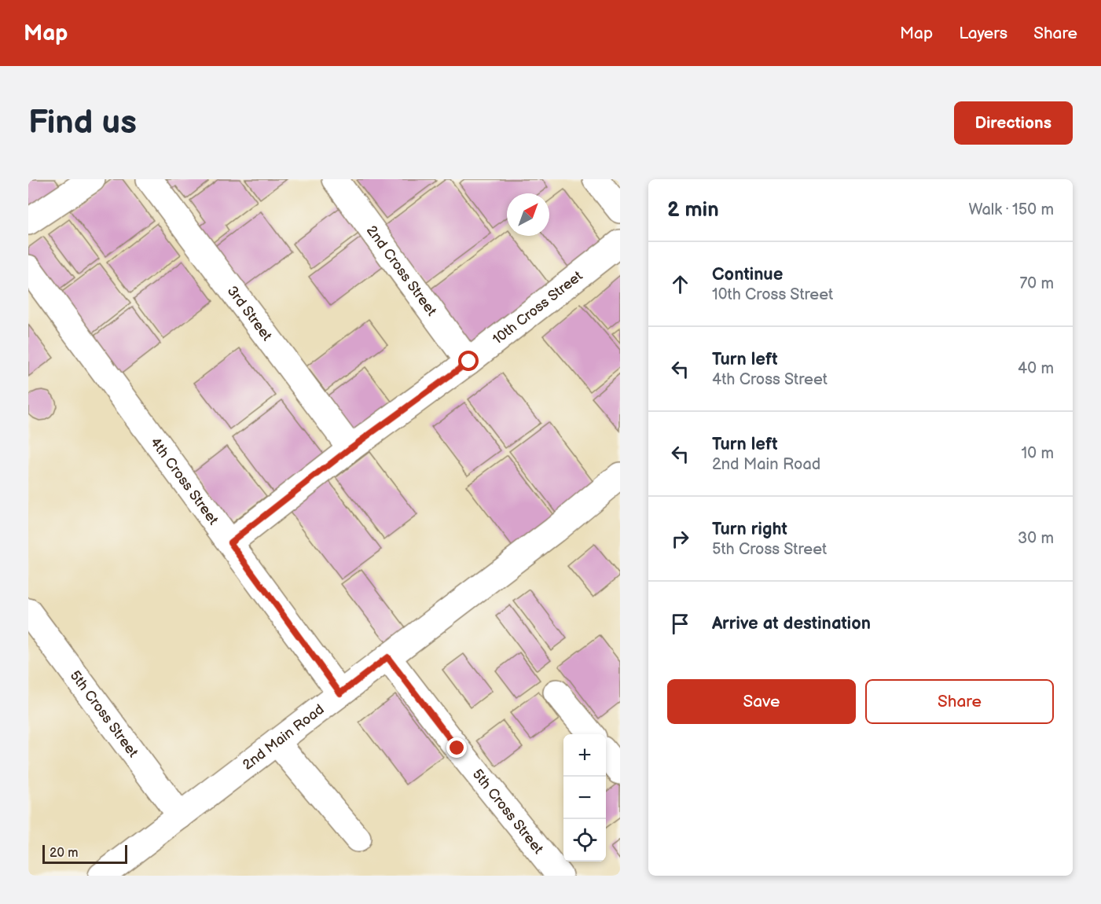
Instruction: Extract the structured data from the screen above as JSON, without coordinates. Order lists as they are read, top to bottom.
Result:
{
  "streets": {
    "street": [
      "2nd Cross Street",
      "10th Cross Street",
      "3rd Street",
      "4th Cross Street",
      "5th Cross Street",
      "2nd Main Road"
    ]
  },
  "crossings": [
    ["2nd Cross Street", "10th Cross Street"],
    ["10th Cross Street", "3rd Street"],
    ["10th Cross Street", "4th Cross Street"],
    ["4th Cross Street", "2nd Main Road"],
    ["5th Cross Street", "2nd Main Road"]
  ],
  "scale_bar": "20 m",
  "north": "top right",
  "page": {
    "header": "Map",
    "nav": ["Map", "Layers", "Share"],
    "buttons": [
      "Directions",
      ["Save", "Share"]
    ],
    "title": "Find us",
    "heading": ["2 min", "Walk · 150 m"],
    "list": [
      ["Continue", "10th Cross Street", "70 m"],
      ["Turn left", "4th Cross Street", "40 m"],
      ["Turn left", "2nd Main Road", "10 m"],
      ["Turn right", "5th Cross Street", "30 m"],
      "Arrive at destination"
    ],
    "map_buttons": ["+", "−"],
    "scale": "20 m"
  }
}
